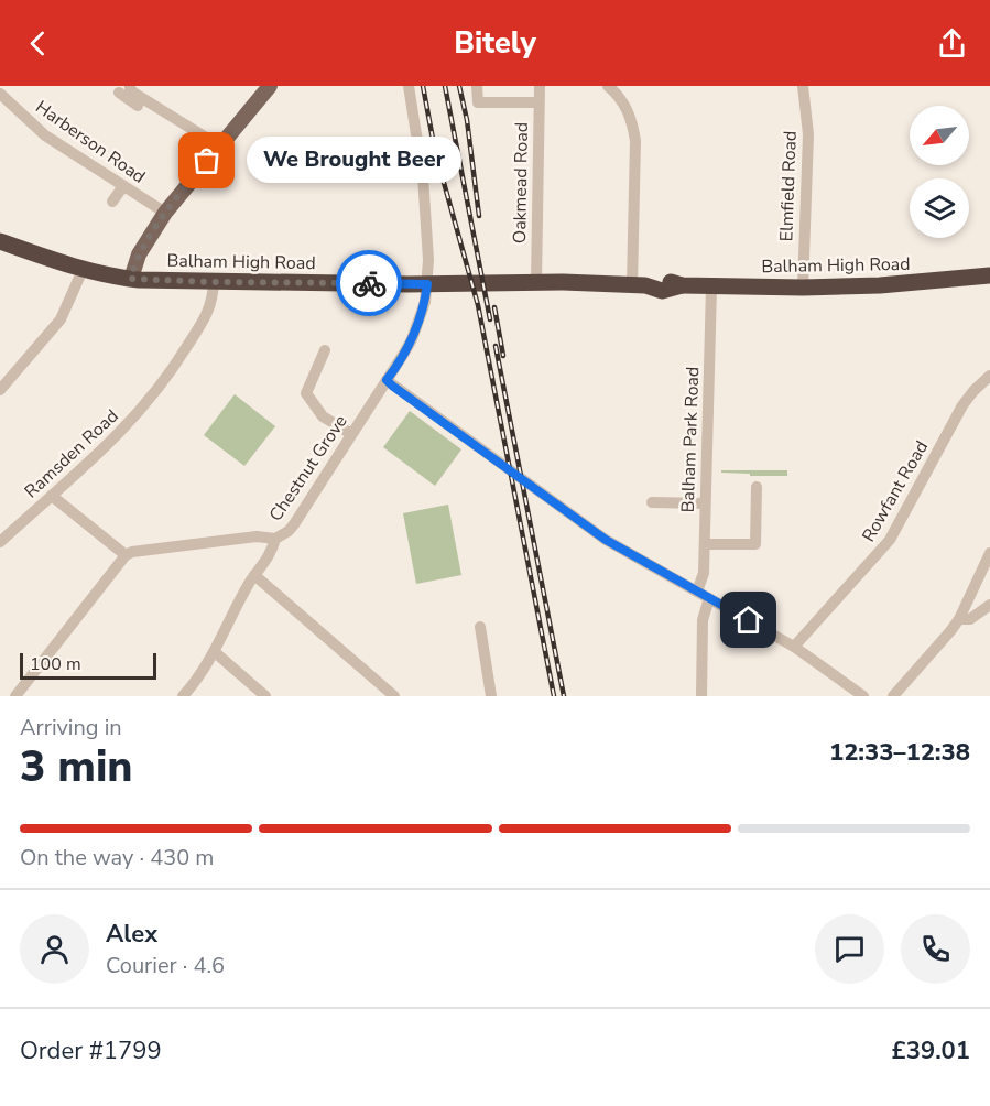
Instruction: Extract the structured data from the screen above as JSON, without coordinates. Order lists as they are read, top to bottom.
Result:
{
  "streets": {
    "highway": ["Balham High Road"],
    "street": [
      "Harberson Road",
      "Oakmead Road",
      "Elmfield Road",
      "Balham Park Road",
      "Ramsden Road",
      "Chestnut Grove",
      "Rowfant Road"
    ]
  },
  "crossings": [
    ["Oakmead Road", "Balham High Road"],
    ["Elmfield Road", "Balham High Road"],
    ["Balham High Road", "Balham Park Road"],
    ["Balham High Road", "Ramsden Road"],
    ["Balham High Road", "Chestnut Grove"]
  ],
  "places": ["We Brought Beer"],
  "scale_bar": "100 m",
  "north": "bottom left",
  "page": {
    "header": "Bitely",
    "bubble": "We Brought Beer",
    "scale": "100 m",
    "heading": ["3 min", "Arriving in", "12:33–12:38"],
    "panel": [
      "Alex",
      "Courier · 4.6",
      "Order #1799",
      "£39.01"
    ],
    "bar": "On the way · 430 m"
  }
}
